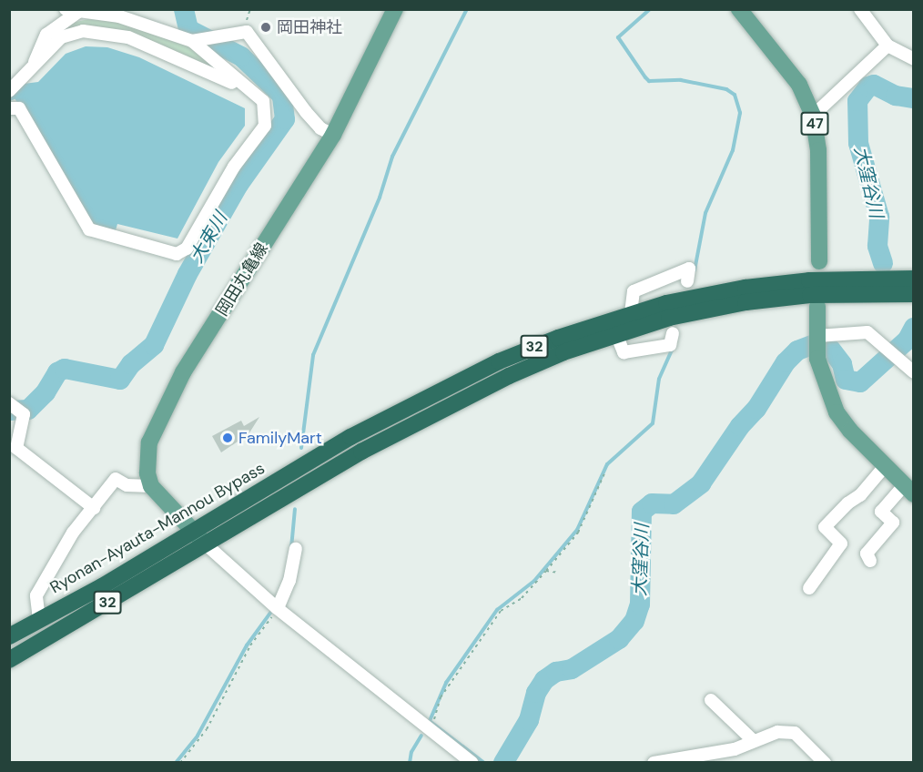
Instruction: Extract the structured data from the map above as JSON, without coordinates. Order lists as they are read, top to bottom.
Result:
{
  "streets": {
    "highway": ["32", "Ryonan-Ayauta-Mannou Bypass"],
    "main road": ["47", "岡田丸亀線"]
  },
  "water": ["大窪谷川", "大束川"],
  "places": ["岡田神社", "FamilyMart"]
}
